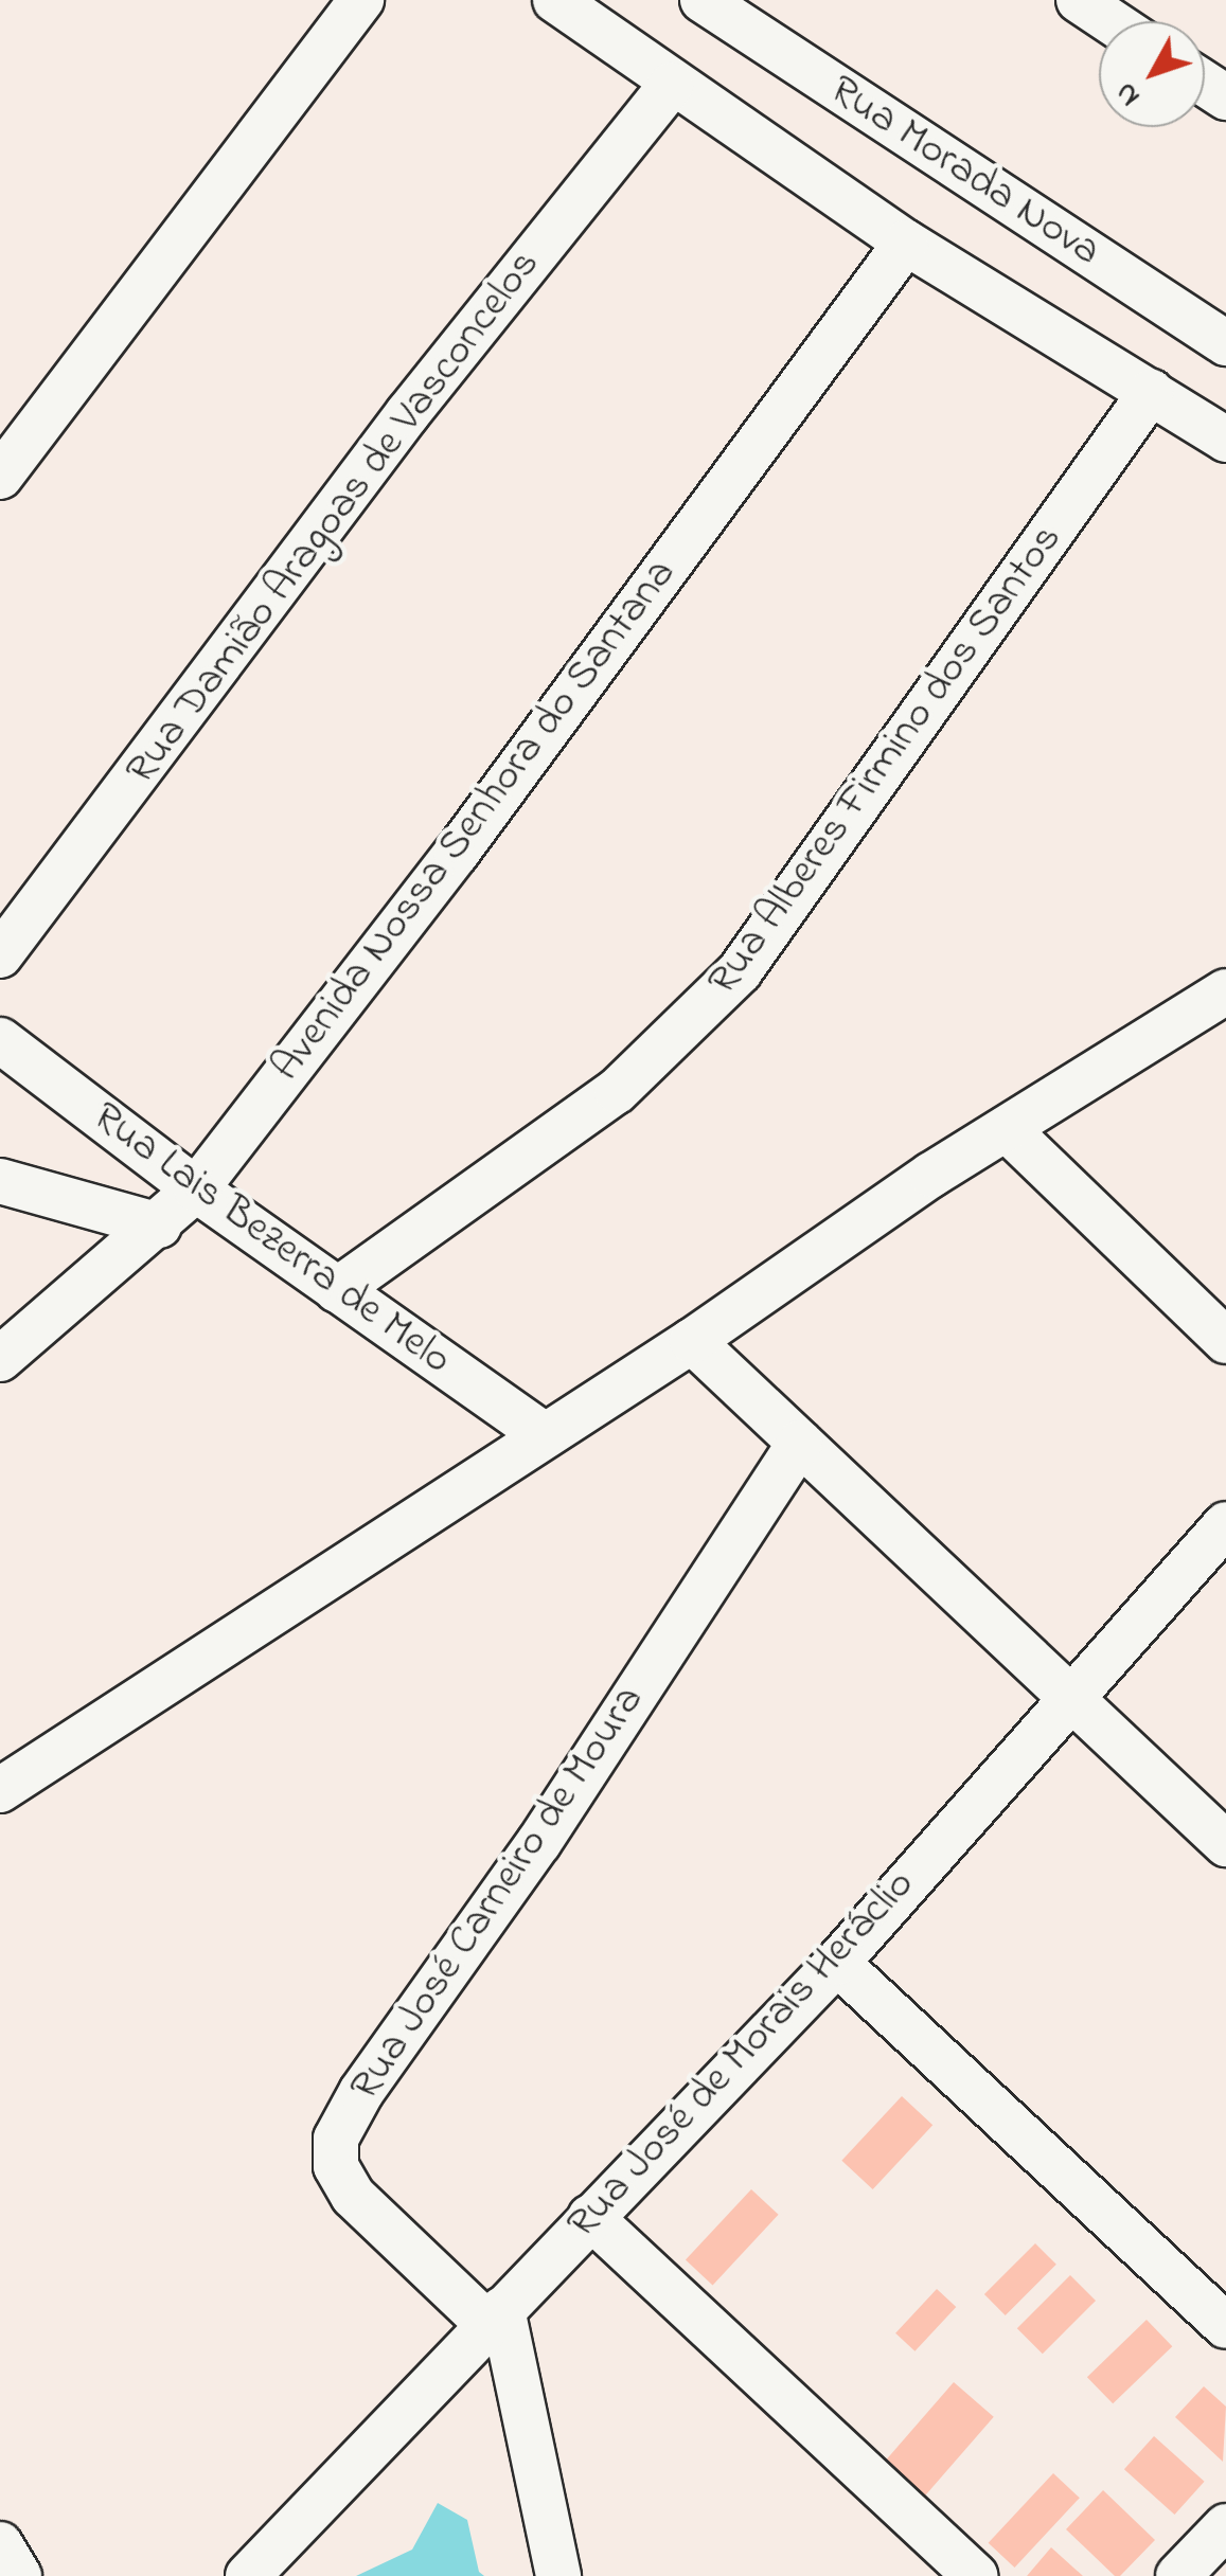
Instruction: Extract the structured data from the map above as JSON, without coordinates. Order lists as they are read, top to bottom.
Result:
{
  "streets": {
    "street": [
      "Rua Morada Nova",
      "Rua Damião Aragoas de Vasconcelos",
      "Rua Alberes Firmino dos Santos",
      "Avenida Nossa Senhora do Santana",
      "Rua Lais Bezerra de Melo",
      "Rua José Carneiro de Moura",
      "Rua José de Morais Heráclio"
    ]
  },
  "crossings": [
    ["Rua Alberes Firmino dos Santos", "Rua Lais Bezerra de Melo"],
    ["Avenida Nossa Senhora do Santana", "Rua Lais Bezerra de Melo"],
    ["Rua José Carneiro de Moura", "Rua José de Morais Heráclio"]
  ],
  "north": "bottom left"
}
